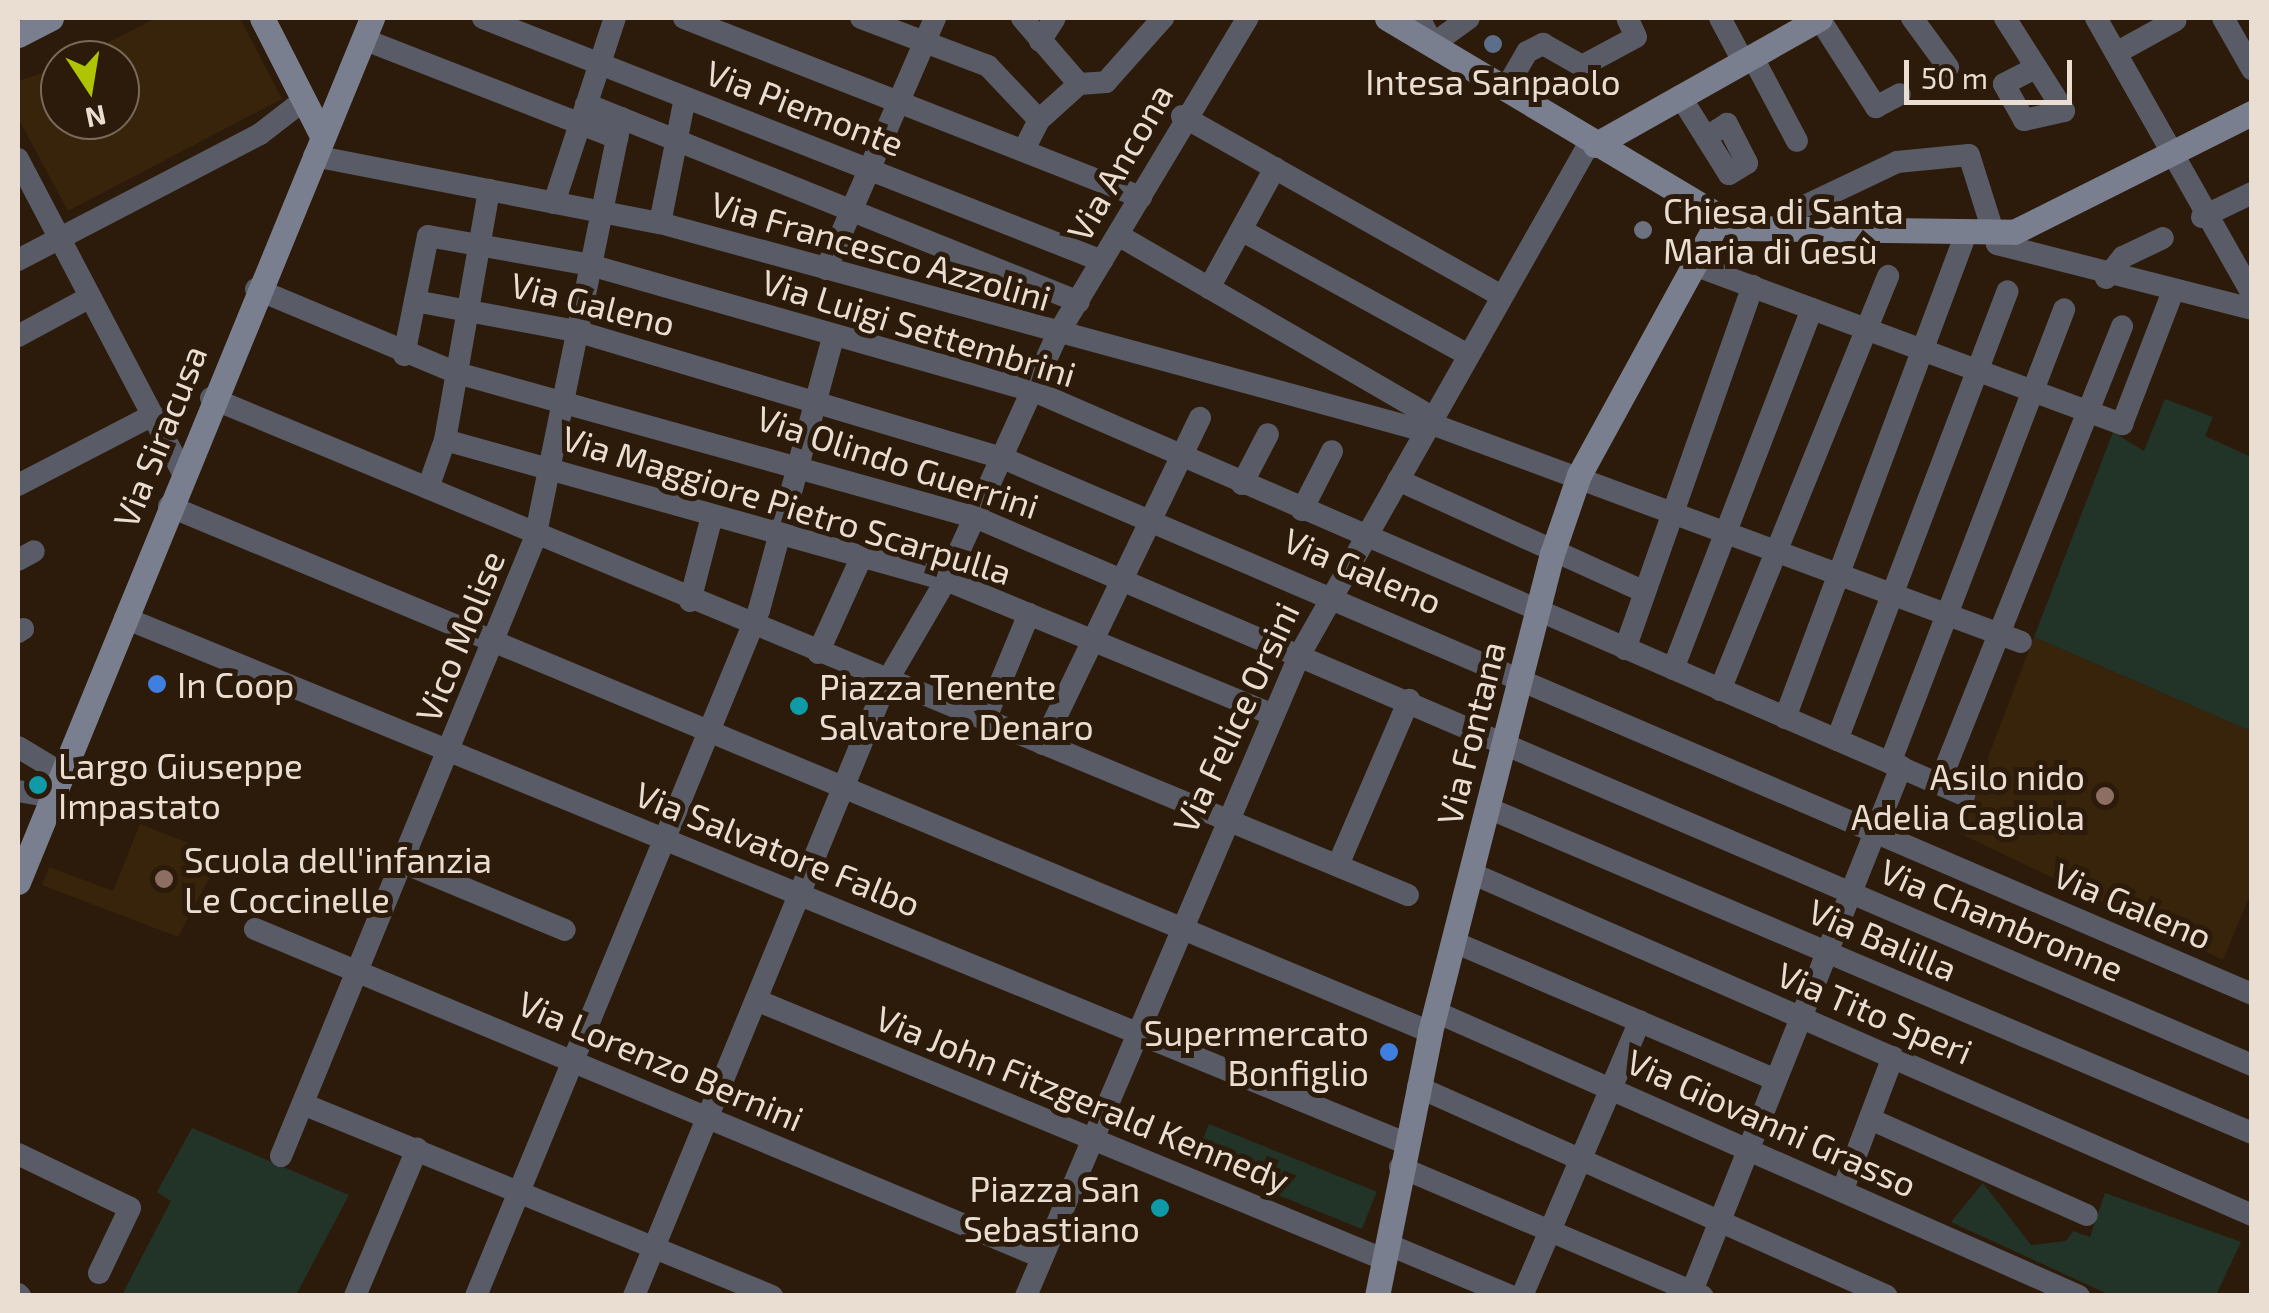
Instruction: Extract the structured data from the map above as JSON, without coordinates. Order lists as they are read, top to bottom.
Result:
{
  "streets": {
    "street": [
      "Via Piemonte",
      "Via Ancona",
      "Via Francesco Azzolini",
      "Via Galeno",
      "Via Luigi Settembrini",
      "Via Siracusa",
      "Via Olindo Guerrini",
      "Via Maggiore Pietro Scarpulla",
      "Vico Molise",
      "Via Felice Orsini",
      "Via Fontana",
      "Via Salvatore Falbo",
      "Via Chambronne",
      "Via Balilla",
      "Via Tito Speri",
      "Via Lorenzo Bernini",
      "Via John Fitzgerald Kennedy",
      "Via Giovanni Grasso"
    ]
  },
  "crossings": [
    ["Via Piemonte", "Via Ancona"],
    ["Via Ancona", "Via Francesco Azzolini"],
    ["Via Ancona", "Via Galeno"],
    ["Via Ancona", "Via Luigi Settembrini"],
    ["Via Ancona", "Via Olindo Guerrini"],
    ["Via Ancona", "Via Maggiore Pietro Scarpulla"],
    ["Via Ancona", "Via Giovanni Grasso"],
    ["Via Francesco Azzolini", "Via Siracusa"],
    ["Via Francesco Azzolini", "Vico Molise"],
    ["Via Francesco Azzolini", "Via Felice Orsini"],
    ["Via Galeno", "Via Luigi Settembrini"],
    ["Via Galeno", "Vico Molise"],
    ["Via Galeno", "Via Felice Orsini"],
    ["Via Galeno", "Via Fontana"],
    ["Via Luigi Settembrini", "Vico Molise"],
    ["Via Luigi Settembrini", "Via Felice Orsini"],
    ["Via Luigi Settembrini", "Via Fontana"],
    ["Via Siracusa", "Via Olindo Guerrini"],
    ["Via Siracusa", "Via Salvatore Falbo"],
    ["Via Siracusa", "Via Giovanni Grasso"],
    ["Via Olindo Guerrini", "Vico Molise"],
    ["Via Olindo Guerrini", "Via Felice Orsini"],
    ["Via Olindo Guerrini", "Via Fontana"],
    ["Via Olindo Guerrini", "Via Chambronne"],
    ["Via Maggiore Pietro Scarpulla", "Vico Molise"],
    ["Via Maggiore Pietro Scarpulla", "Via Felice Orsini"],
    ["Vico Molise", "Via Salvatore Falbo"],
    ["Vico Molise", "Via Lorenzo Bernini"],
    ["Vico Molise", "Via Giovanni Grasso"],
    ["Via Felice Orsini", "Via Salvatore Falbo"],
    ["Via Felice Orsini", "Via Lorenzo Bernini"],
    ["Via Felice Orsini", "Via John Fitzgerald Kennedy"],
    ["Via Felice Orsini", "Via Giovanni Grasso"],
    ["Via Fontana", "Via Salvatore Falbo"],
    ["Via Fontana", "Via Chambronne"],
    ["Via Fontana", "Via Balilla"],
    ["Via Fontana", "Via Tito Speri"],
    ["Via Fontana", "Via John Fitzgerald Kennedy"],
    ["Via Fontana", "Via Giovanni Grasso"]
  ],
  "places": [
    "Intesa Sanpaolo",
    "Chiesa di Santa Maria di Gesù",
    "In Coop",
    "Piazza Tenente Salvatore Denaro",
    "Largo Giuseppe Impastato",
    "Asilo nido Adelia Cagliola",
    "Scuola dell'infanzia Le Coccinelle",
    "Supermercato Bonfiglio",
    "Piazza San Sebastiano"
  ],
  "scale_bar": "50 m",
  "north": "bottom"
}
